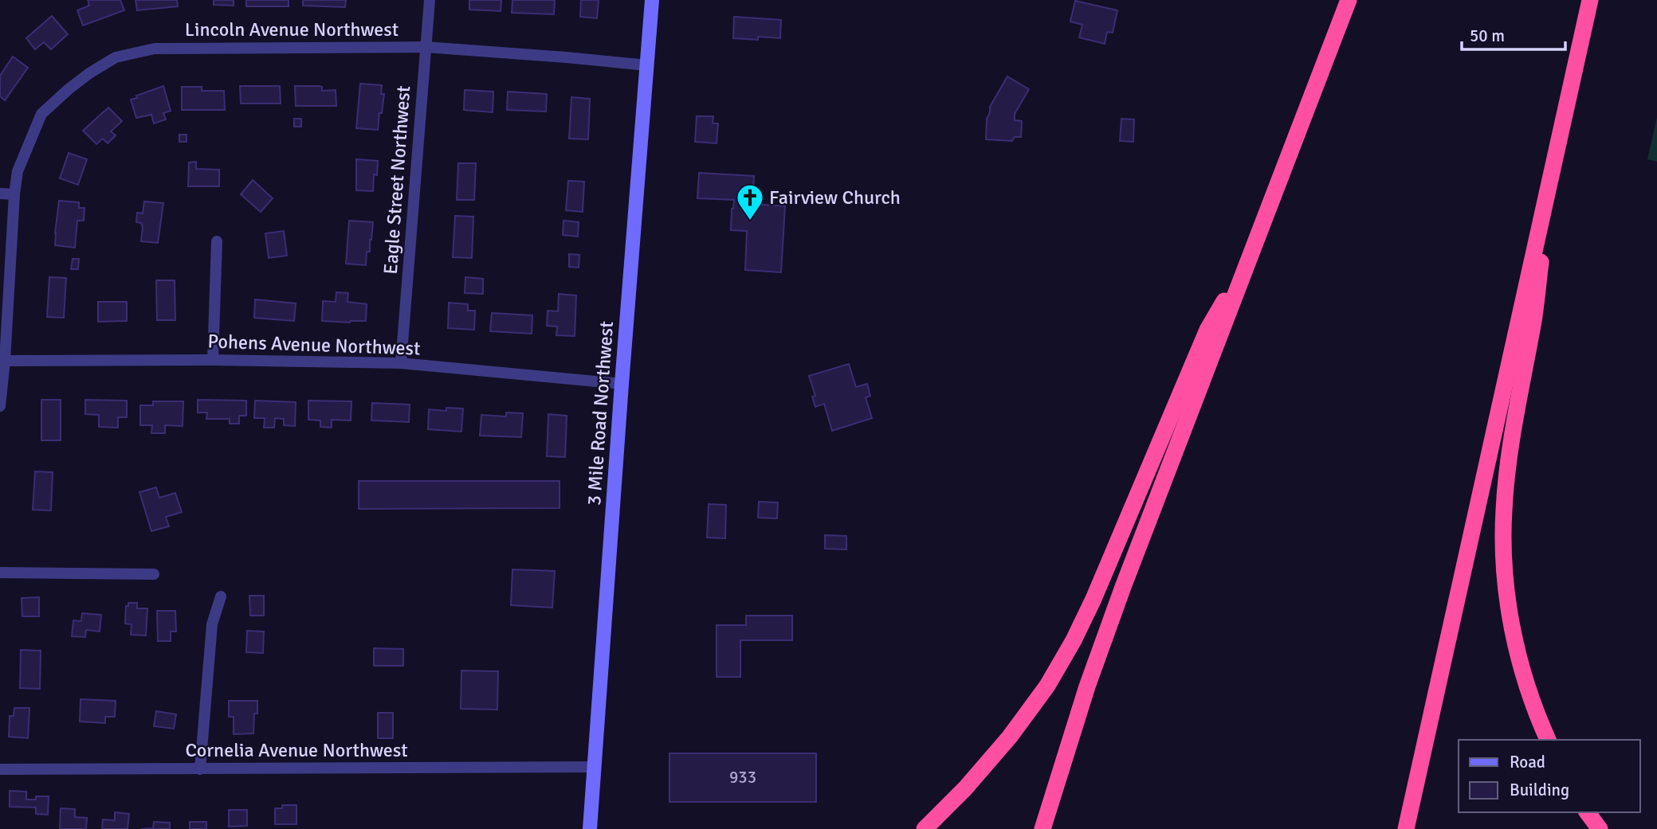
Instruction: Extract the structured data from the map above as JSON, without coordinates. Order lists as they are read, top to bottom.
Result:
{
  "streets": {
    "main road": ["3 Mile Road Northwest"],
    "street": [
      "Lincoln Avenue Northwest",
      "Eagle Street Northwest",
      "Pohens Avenue Northwest",
      "Cornelia Avenue Northwest"
    ]
  },
  "crossings": [
    ["Lincoln Avenue Northwest", "Eagle Street Northwest"],
    ["Lincoln Avenue Northwest", "Pohens Avenue Northwest"],
    ["Lincoln Avenue Northwest", "3 Mile Road Northwest"],
    ["Eagle Street Northwest", "Pohens Avenue Northwest"],
    ["Pohens Avenue Northwest", "3 Mile Road Northwest"],
    ["3 Mile Road Northwest", "Cornelia Avenue Northwest"]
  ],
  "places": {
    "church": ["Fairview Church"]
  },
  "house_numbers": ["933"],
  "legend": ["Road", "Building"],
  "scale_bar": "50 m"
}
